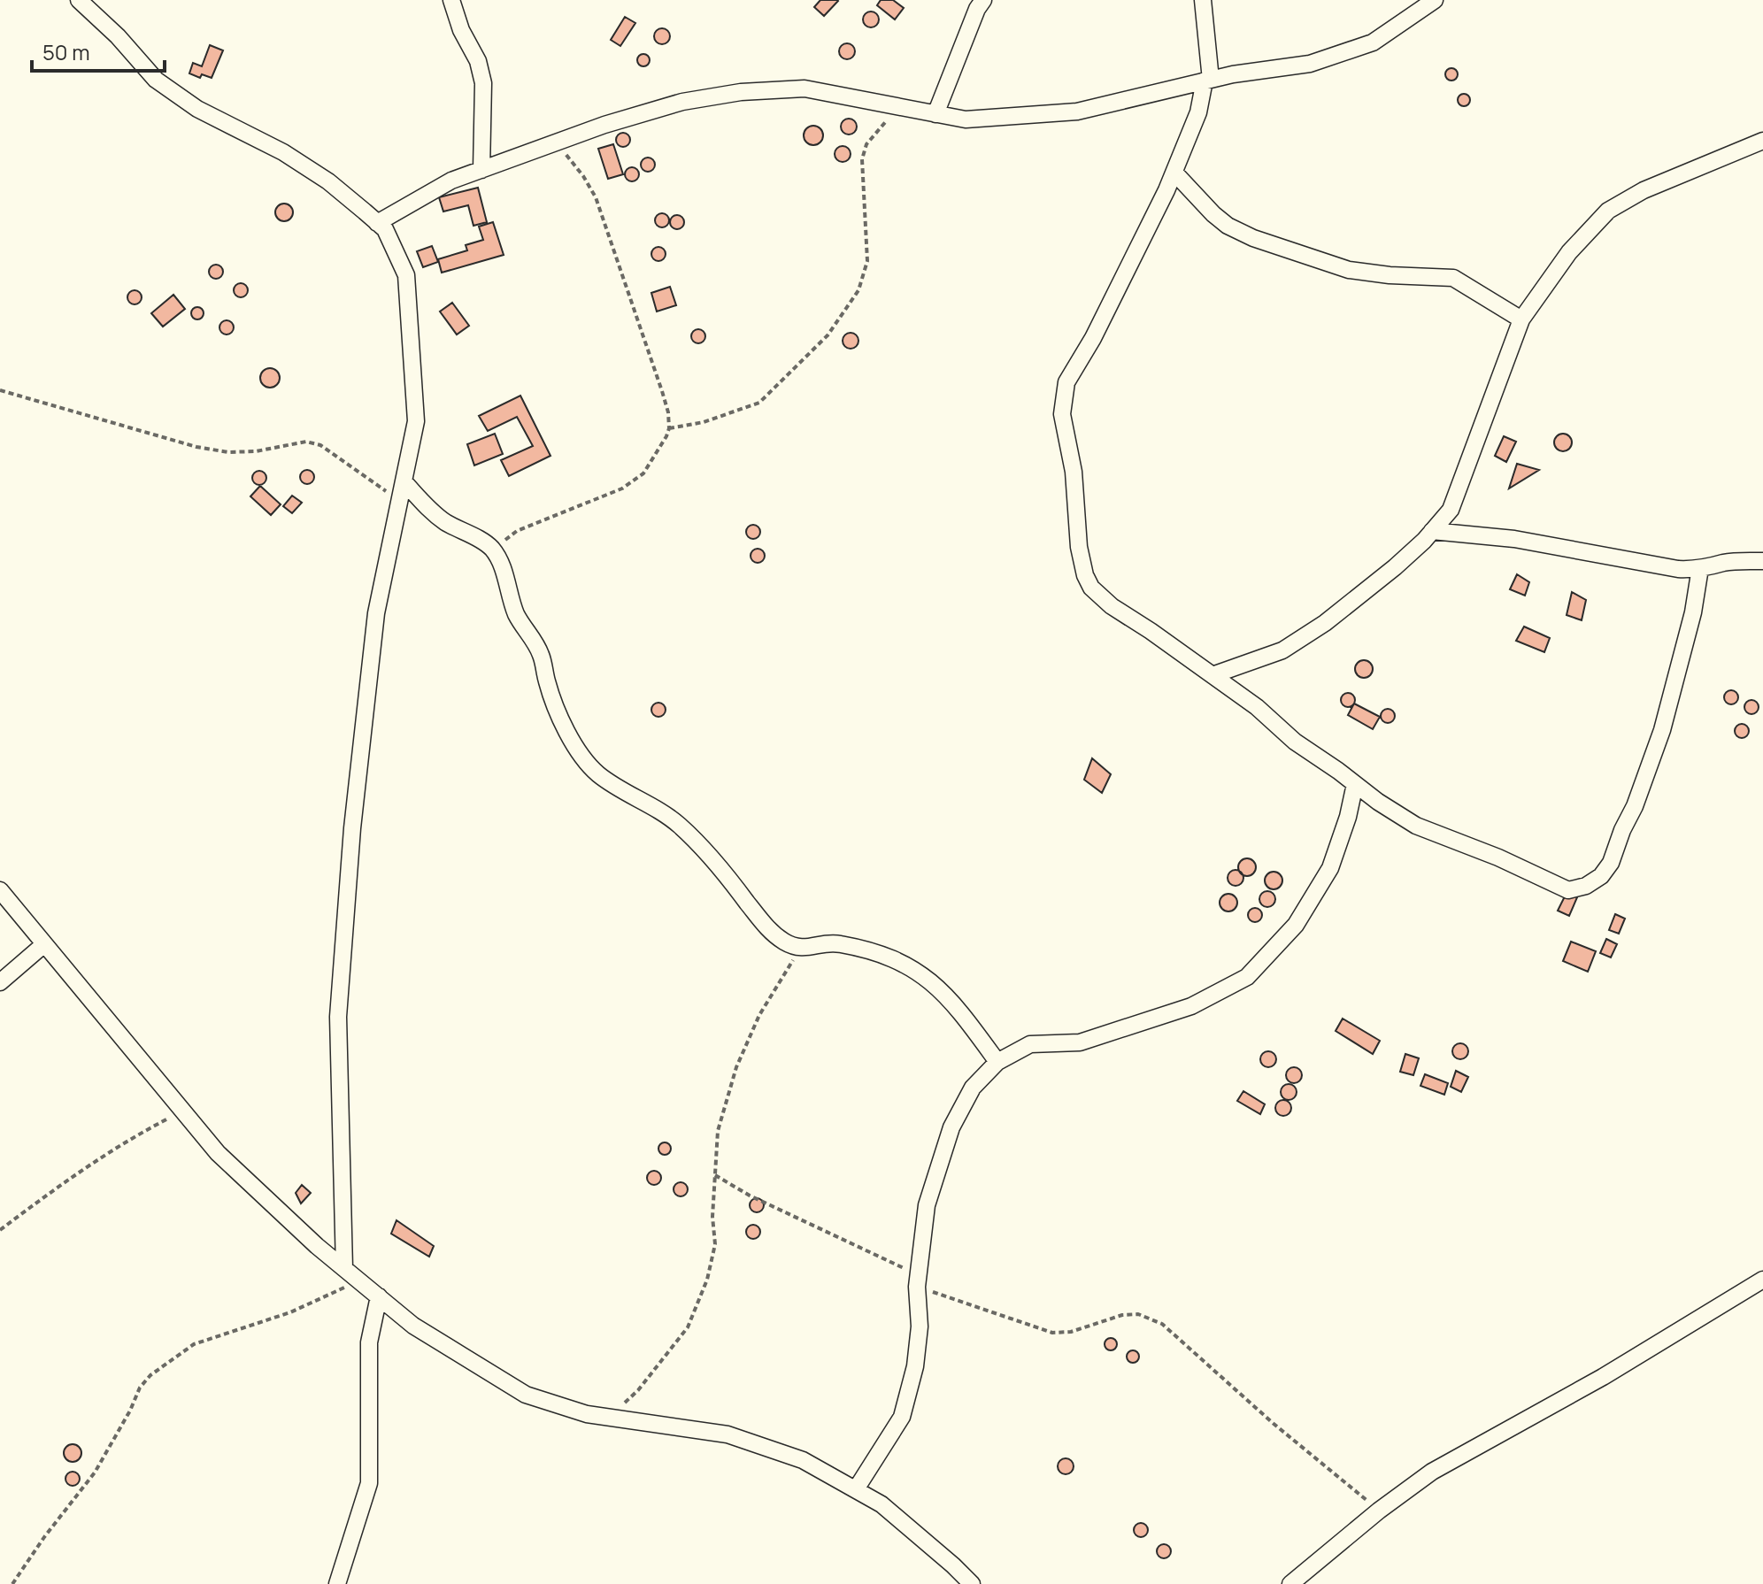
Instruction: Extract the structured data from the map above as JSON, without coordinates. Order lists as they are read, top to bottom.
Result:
{
  "scale_bar": "50 m"
}
